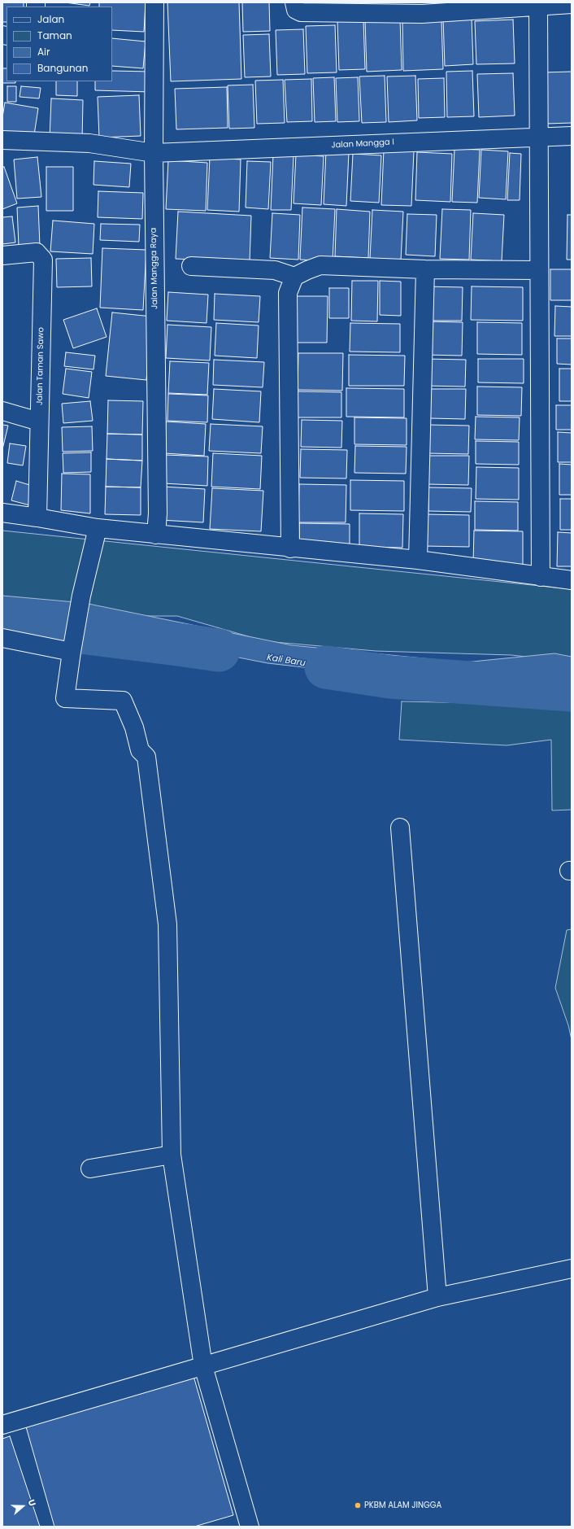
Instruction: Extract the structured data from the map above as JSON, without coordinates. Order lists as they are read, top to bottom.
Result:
{
  "streets": {
    "street": ["Jalan Mangga I", "Jalan Mangga Raya", "Jalan Taman Sawo"]
  },
  "crossings": [
    ["Jalan Mangga I", "Jalan Mangga Raya"]
  ],
  "water": ["Kali Baru"],
  "places": ["PKBM ALAM JINGGA"],
  "legend": [
    "Jalan",
    "Taman",
    "Air",
    "Bangunan"
  ],
  "north": "right"
}
